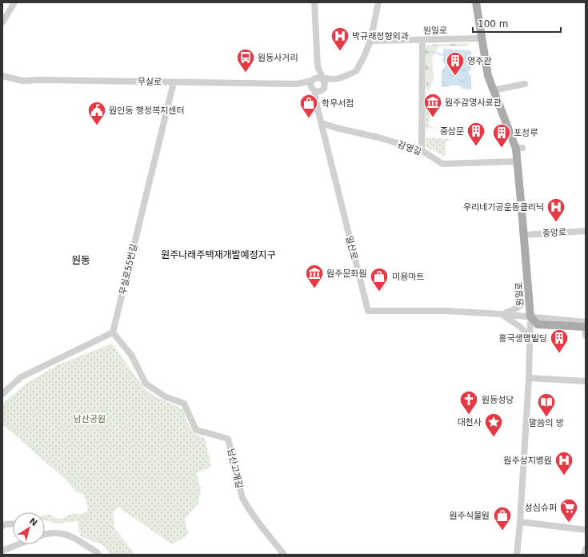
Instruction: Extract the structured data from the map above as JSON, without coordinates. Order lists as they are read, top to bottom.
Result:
{
  "streets": {
    "main road": ["원일로"],
    "street": [
      "무실로",
      "감영길",
      "중앙로",
      "일산로",
      "무실로55번길",
      "남산고개길"
    ]
  },
  "crossings": [
    ["원일로", "감영길"],
    ["원일로", "중앙로"],
    ["원일로", "일산로"],
    ["무실로", "무실로55번길"],
    ["감영길", "일산로"],
    ["무실로55번길", "남산고개길"]
  ],
  "districts": ["원주나래주택재개발예정지구", "원동"],
  "parks": ["남산공원"],
  "places": {
    "hospital": ["박규래정형외과", "우리네기공운동클리닉", "원주성지병원"],
    "bus stop": ["원동사거리"],
    "building": [
      "영주관",
      "중삼문",
      "포정루",
      "흥국생명빌딩"
    ],
    "museum": ["원주감영사료관", "원주문화원"],
    "shop": ["학우서점", "미용마트", "원주식물원"],
    "public building": ["원인동 행정복지센터"],
    "church": ["원동성당"],
    "library": ["말씀의 방"],
    "place": ["대천사"],
    "supermarket": ["성심슈퍼"]
  },
  "scale_bar": "100 m",
  "north": "top right"
}
